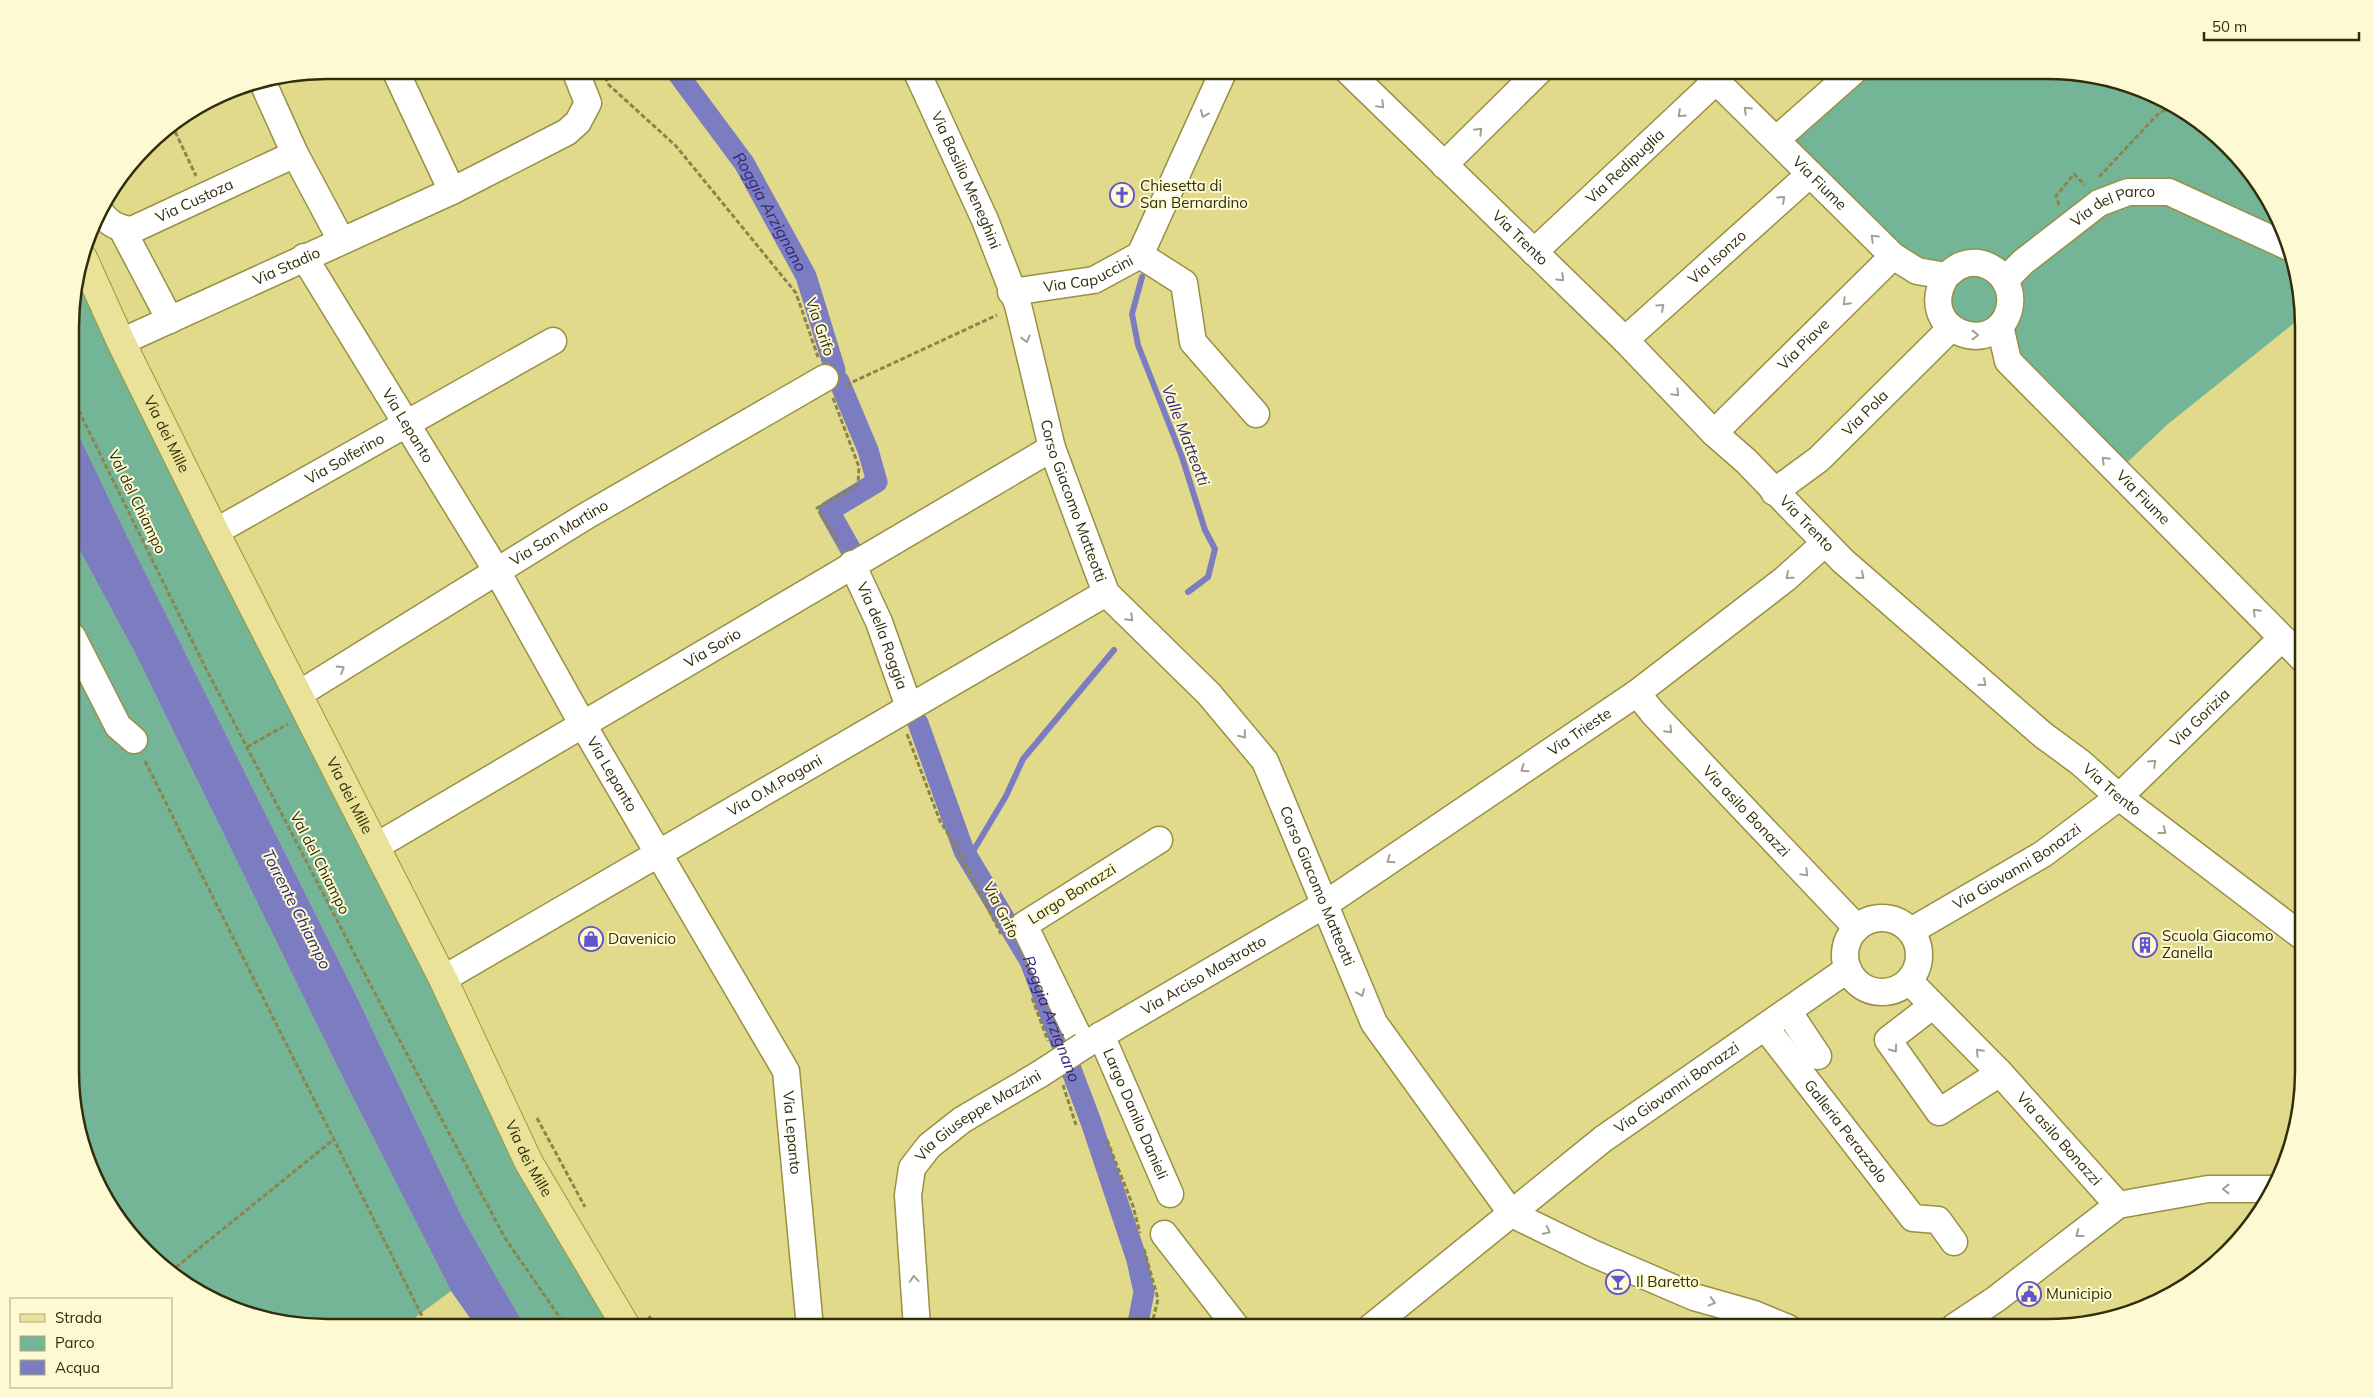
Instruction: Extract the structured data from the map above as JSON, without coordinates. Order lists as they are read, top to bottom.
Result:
{
  "streets": {
    "main road": ["Via dei Mille"],
    "street": [
      "Via Redipuglia",
      "Via Basilio Meneghini",
      "Via Fiume",
      "Via Custoza",
      "Via del Parco",
      "Via Trento",
      "Via Isonzo",
      "Via Stadio",
      "Via Capuccini",
      "Via Piave",
      "Via Pola",
      "Via Lepanto",
      "Via Solferino",
      "Corso Giacomo Matteotti",
      "Via San Martino",
      "Via della Roggia",
      "Via Sorio",
      "Via Gorizia",
      "Via Trieste",
      "Via O.M.Pagani",
      "Via asilo Bonazzi",
      "Via Giovanni Bonazzi",
      "Largo Bonazzi",
      "Via Arciso Mastrotto",
      "Largo Danilo Danieli",
      "Via Giuseppe Mazzini",
      "Galleria Perazzolo"
    ],
    "path": ["Via Grifo", "Val del Chiampo"]
  },
  "crossings": [
    ["Via Redipuglia", "Via Trento"],
    ["Via Basilio Meneghini", "Via Capuccini"],
    ["Via Basilio Meneghini", "Corso Giacomo Matteotti"],
    ["Via Fiume", "Via del Parco"],
    ["Via Fiume", "Via Isonzo"],
    ["Via Fiume", "Via Piave"],
    ["Via Fiume", "Via Pola"],
    ["Via Fiume", "Via Gorizia"],
    ["Via del Parco", "Via Pola"],
    ["Via Trento", "Via Isonzo"],
    ["Via Trento", "Via Piave"],
    ["Via Trento", "Via Pola"],
    ["Via Trento", "Via Gorizia"],
    ["Via Trento", "Via Trieste"],
    ["Via Trento", "Via Giovanni Bonazzi"],
    ["Via Stadio", "Via Lepanto"],
    ["Via Stadio", "Via dei Mille"],
    ["Via Capuccini", "Corso Giacomo Matteotti"],
    ["Via Grifo", "Via San Martino"],
    ["Via Grifo", "Via della Roggia"],
    ["Via Grifo", "Via Sorio"],
    ["Via Grifo", "Via O.M.Pagani"],
    ["Via Lepanto", "Via Solferino"],
    ["Via Lepanto", "Via San Martino"],
    ["Via Lepanto", "Via Sorio"],
    ["Via Lepanto", "Via O.M.Pagani"],
    ["Via dei Mille", "Via Solferino"],
    ["Via dei Mille", "Via San Martino"],
    ["Via dei Mille", "Via Sorio"],
    ["Via dei Mille", "Via O.M.Pagani"],
    ["Corso Giacomo Matteotti", "Via Sorio"],
    ["Corso Giacomo Matteotti", "Via Trieste"],
    ["Corso Giacomo Matteotti", "Via O.M.Pagani"],
    ["Corso Giacomo Matteotti", "Via Giovanni Bonazzi"],
    ["Corso Giacomo Matteotti", "Via Arciso Mastrotto"],
    ["Via della Roggia", "Via Sorio"],
    ["Via della Roggia", "Via O.M.Pagani"],
    ["Via Gorizia", "Via Giovanni Bonazzi"],
    ["Via Trieste", "Via asilo Bonazzi"],
    ["Via Trieste", "Via Arciso Mastrotto"],
    ["Via asilo Bonazzi", "Via Giovanni Bonazzi"],
    ["Via Giovanni Bonazzi", "Galleria Perazzolo"],
    ["Largo Bonazzi", "Via Arciso Mastrotto"],
    ["Largo Bonazzi", "Largo Danilo Danieli"],
    ["Largo Bonazzi", "Via Giuseppe Mazzini"],
    ["Via Arciso Mastrotto", "Largo Danilo Danieli"],
    ["Via Arciso Mastrotto", "Via Giuseppe Mazzini"],
    ["Largo Danilo Danieli", "Via Giuseppe Mazzini"]
  ],
  "one_way": [
    "Via Fiume",
    "Via Trento",
    "Via Isonzo",
    "Via Capuccini",
    "Via Piave",
    "Corso Giacomo Matteotti",
    "Via San Martino",
    "Via Gorizia",
    "Via Trieste",
    "Via Giuseppe Mazzini"
  ],
  "water": ["Roggia Arzignano", "Valle Matteotti", "Torrente Chiampo"],
  "places": {
    "church": ["Chiesetta di San Bernardino"],
    "shop": ["Davenicio"],
    "building": ["Scuola Giacomo Zanella"],
    "bar": ["Il Baretto"],
    "public building": ["Municipio"]
  },
  "legend": ["Strada", "Parco", "Acqua"],
  "scale_bar": "50 m"
}
